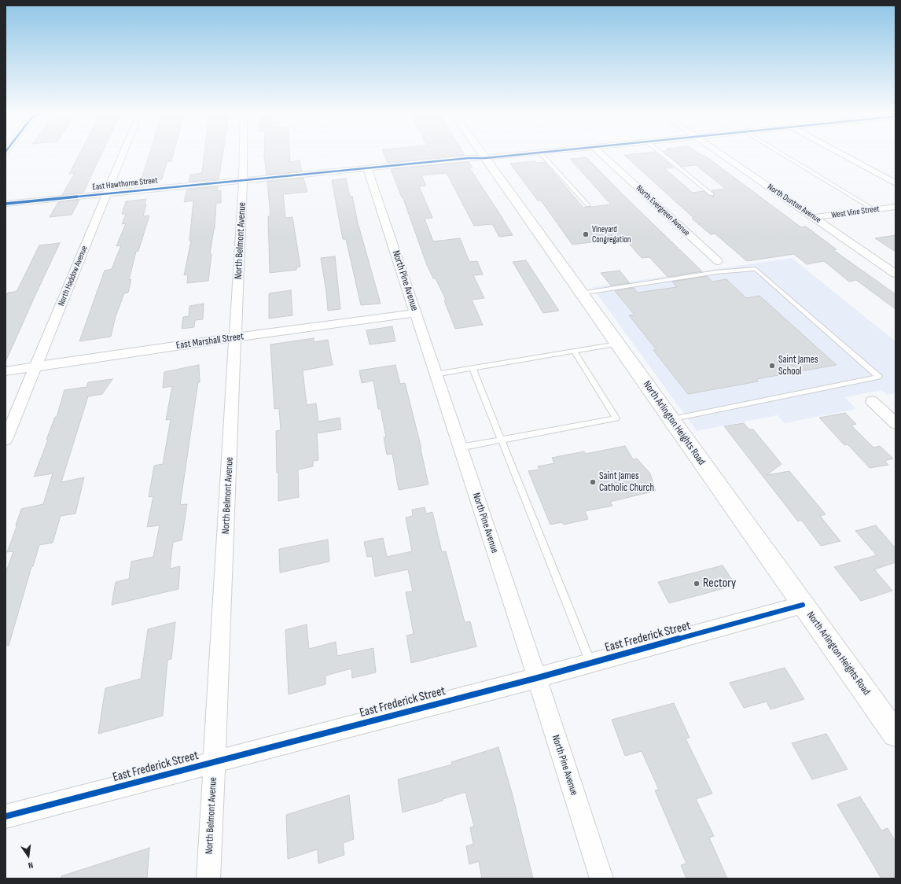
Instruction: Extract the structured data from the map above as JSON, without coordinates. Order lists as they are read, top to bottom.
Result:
{
  "streets": {
    "main road": ["North Arlington Heights Road"],
    "street": [
      "East Hawthorne Street",
      "North Dunton Avenue",
      "North Evergreen Avenue",
      "West Vine Street",
      "North Belmont Avenue",
      "North Haddow Avenue",
      "North Pine Avenue",
      "East Marshall Street",
      "East Frederick Street"
    ]
  },
  "crossings": [
    ["East Hawthorne Street", "North Belmont Avenue"],
    ["East Hawthorne Street", "North Haddow Avenue"],
    ["East Hawthorne Street", "North Pine Avenue"],
    ["East Hawthorne Street", "North Arlington Heights Road"],
    ["North Dunton Avenue", "West Vine Street"],
    ["North Belmont Avenue", "East Marshall Street"],
    ["North Belmont Avenue", "East Frederick Street"],
    ["North Haddow Avenue", "East Marshall Street"],
    ["North Pine Avenue", "East Marshall Street"],
    ["North Pine Avenue", "East Frederick Street"],
    ["North Arlington Heights Road", "East Frederick Street"]
  ],
  "places": [
    "Vineyard Congregation",
    "Saint James School",
    "Saint James Catholic Church",
    "Rectory"
  ],
  "north": "bottom"
}
